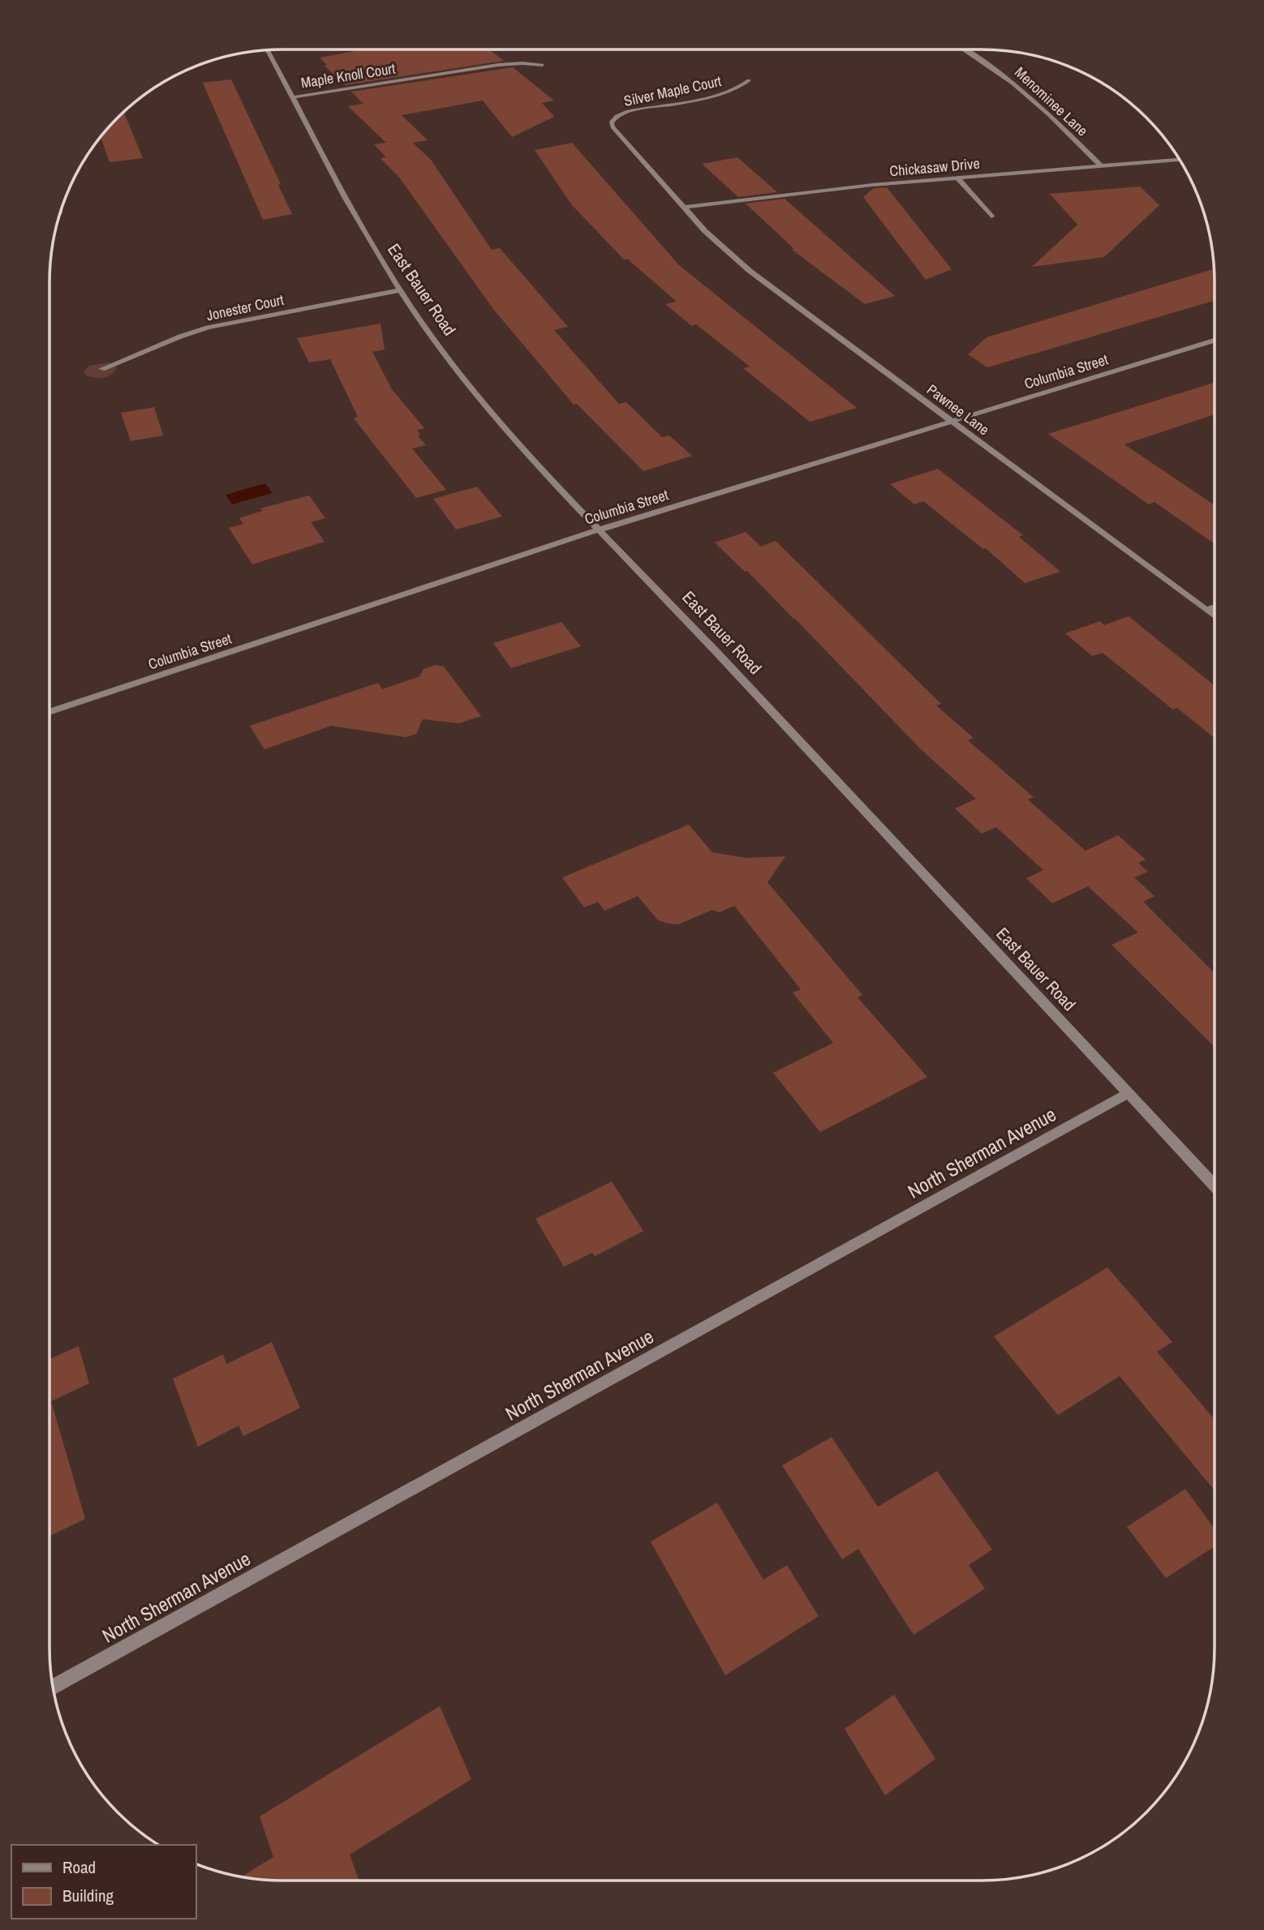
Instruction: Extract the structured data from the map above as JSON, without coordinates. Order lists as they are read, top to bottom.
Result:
{
  "streets": {
    "street": [
      "Maple Knoll Court",
      "Silver Maple Court",
      "Menominee Lane",
      "Chickasaw Drive",
      "East Bauer Road",
      "Jonester Court",
      "Columbia Street",
      "Pawnee Lane",
      "North Sherman Avenue"
    ]
  },
  "crossings": [
    ["Maple Knoll Court", "East Bauer Road"],
    ["Silver Maple Court", "Chickasaw Drive"],
    ["Silver Maple Court", "Pawnee Lane"],
    ["Menominee Lane", "Chickasaw Drive"],
    ["Chickasaw Drive", "Pawnee Lane"],
    ["East Bauer Road", "Jonester Court"],
    ["East Bauer Road", "Columbia Street"],
    ["East Bauer Road", "North Sherman Avenue"],
    ["Columbia Street", "Pawnee Lane"]
  ],
  "legend": ["Road", "Building"]
}
